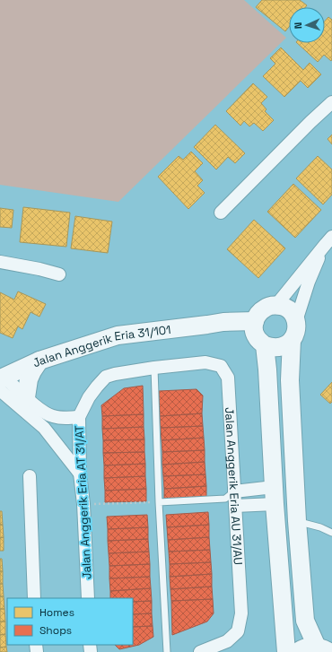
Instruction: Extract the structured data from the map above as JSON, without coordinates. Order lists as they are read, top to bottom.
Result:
{
  "streets": {
    "street": ["Jalan Anggerik Eria 31/101", "Jalan Anggerik Eria AU 31/AU", "Jalan Anggerik Eria AT 31/AT"]
  },
  "crossings": [
    ["Jalan Anggerik Eria AU 31/AU", "Jalan Anggerik Eria AT 31/AT"]
  ],
  "legend": ["Homes", "Shops"],
  "north": "left"
}
